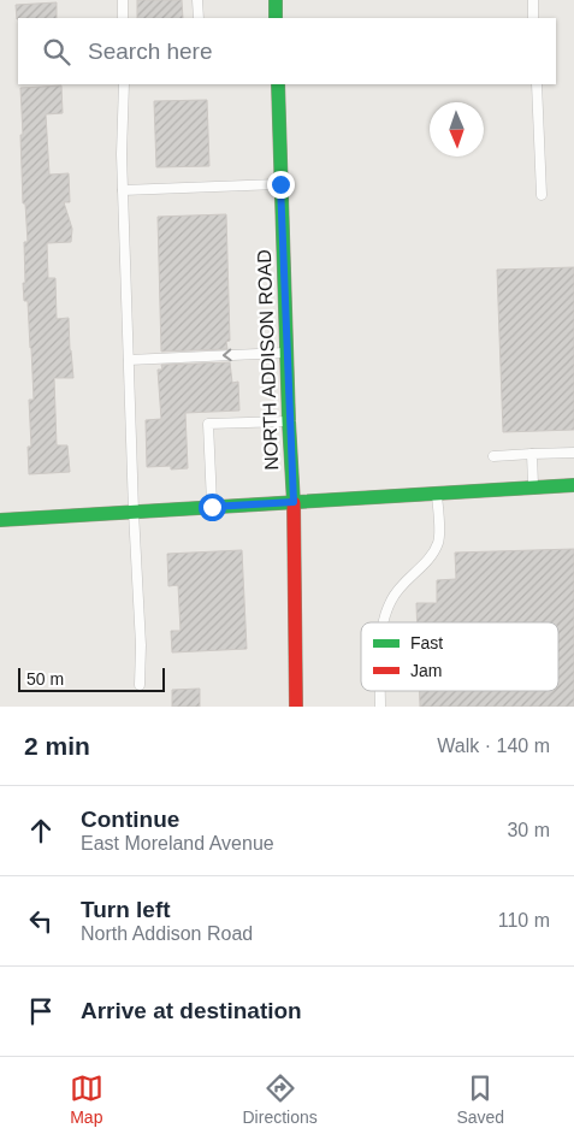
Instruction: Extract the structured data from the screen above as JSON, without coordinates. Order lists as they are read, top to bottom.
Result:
{
  "streets": {
    "street": ["NORTH ADDISON ROAD"]
  },
  "legend": ["Fast", "Jam"],
  "scale_bar": "50 m",
  "north": "bottom",
  "page": {
    "search": "Search here",
    "scale": "50 m",
    "heading": ["2 min", "Walk · 140 m"],
    "list": [
      ["Continue", "East Moreland Avenue", "30 m"],
      ["Turn left", "North Addison Road", "110 m"],
      "Arrive at destination"
    ],
    "nav": ["Map", "Directions", "Saved"]
  }
}
